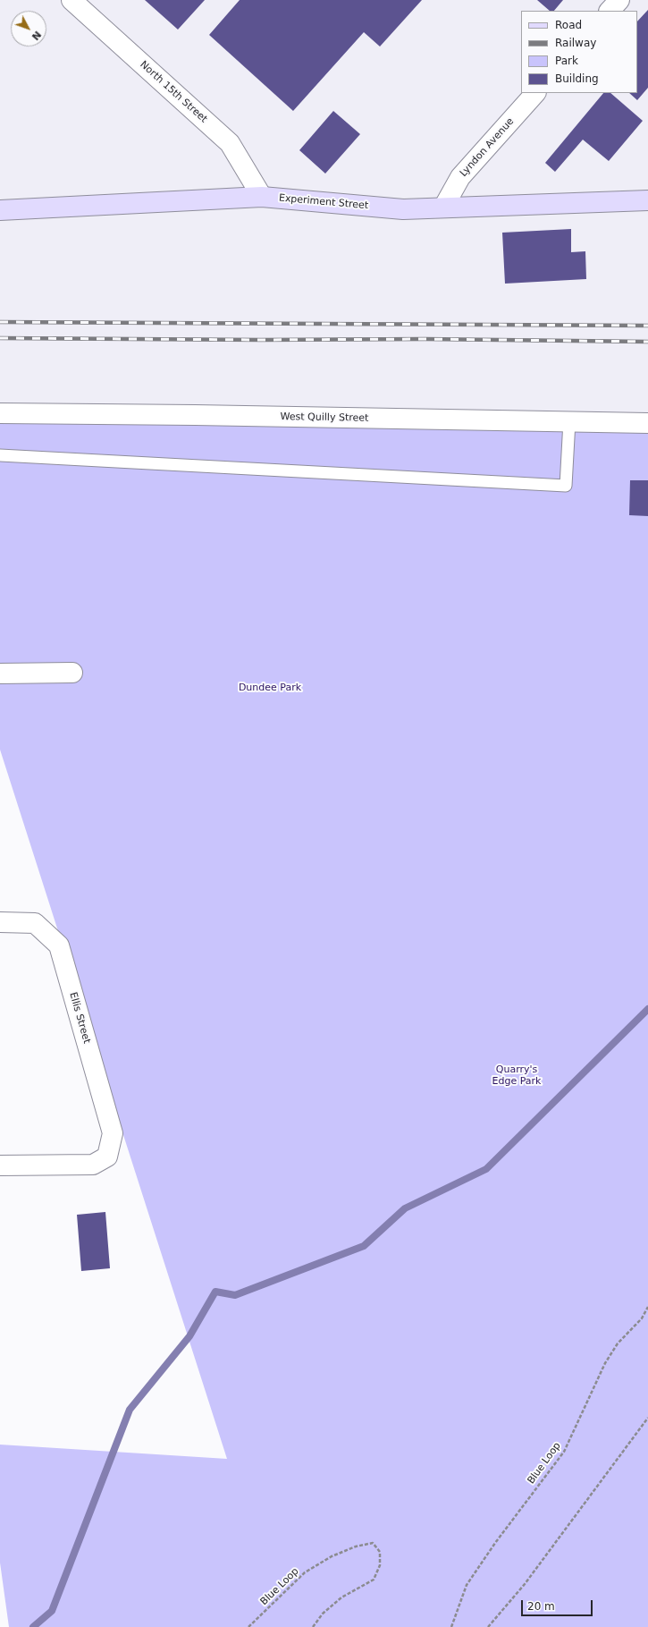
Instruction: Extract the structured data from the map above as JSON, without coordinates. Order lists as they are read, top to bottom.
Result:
{
  "streets": {
    "main road": ["Experiment Street"],
    "street": [
      "North 15th Street",
      "Lyndon Avenue",
      "West Quilly Street",
      "Ellis Street"
    ],
    "path": ["Blue Loop"]
  },
  "crossings": [
    ["North 15th Street", "Experiment Street"],
    ["Lyndon Avenue", "Experiment Street"]
  ],
  "parks": ["Dundee Park", "Quarry's Edge Park"],
  "legend": [
    "Road",
    "Railway",
    "Park",
    "Building"
  ],
  "scale_bar": "20 m",
  "north": "bottom right"
}
